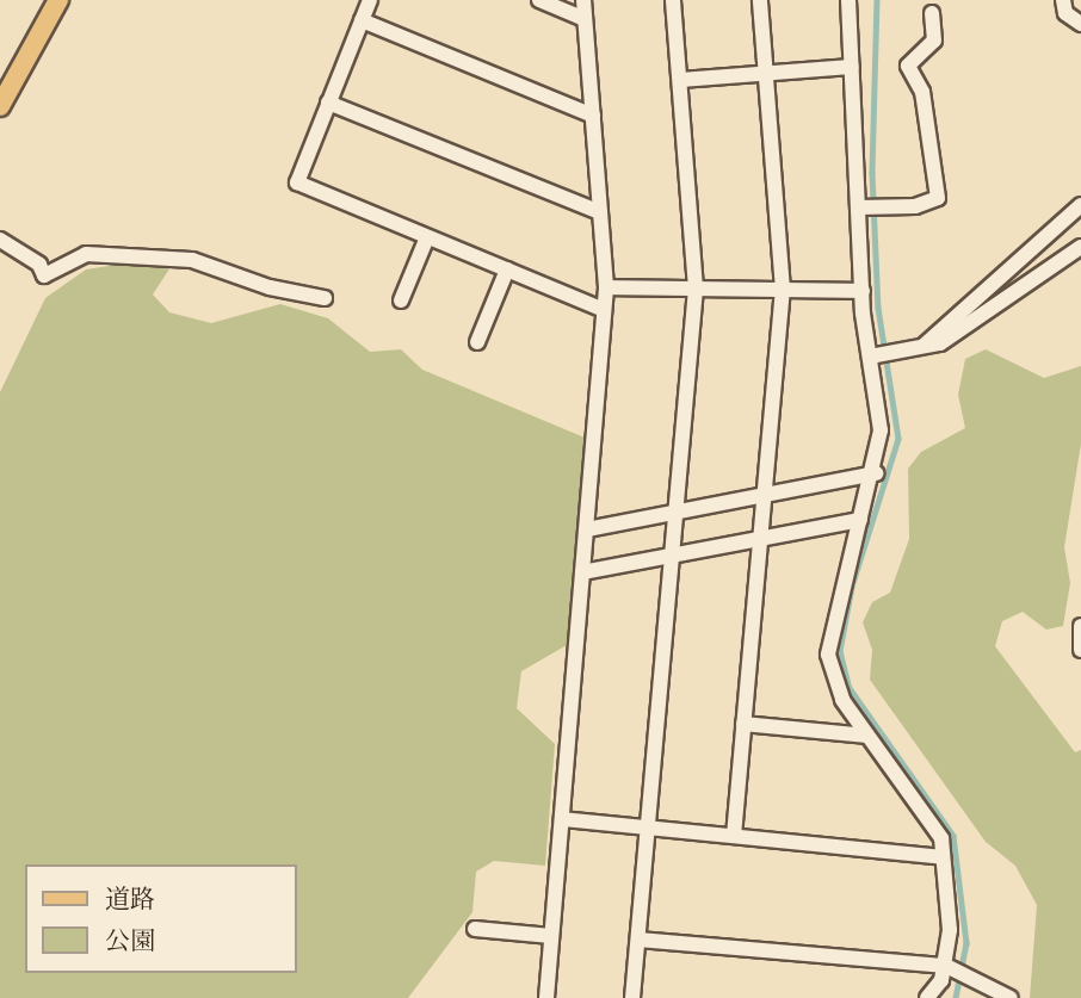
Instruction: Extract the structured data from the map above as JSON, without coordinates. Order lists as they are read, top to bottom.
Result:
{
  "legend": ["道路", "公園"]
}
